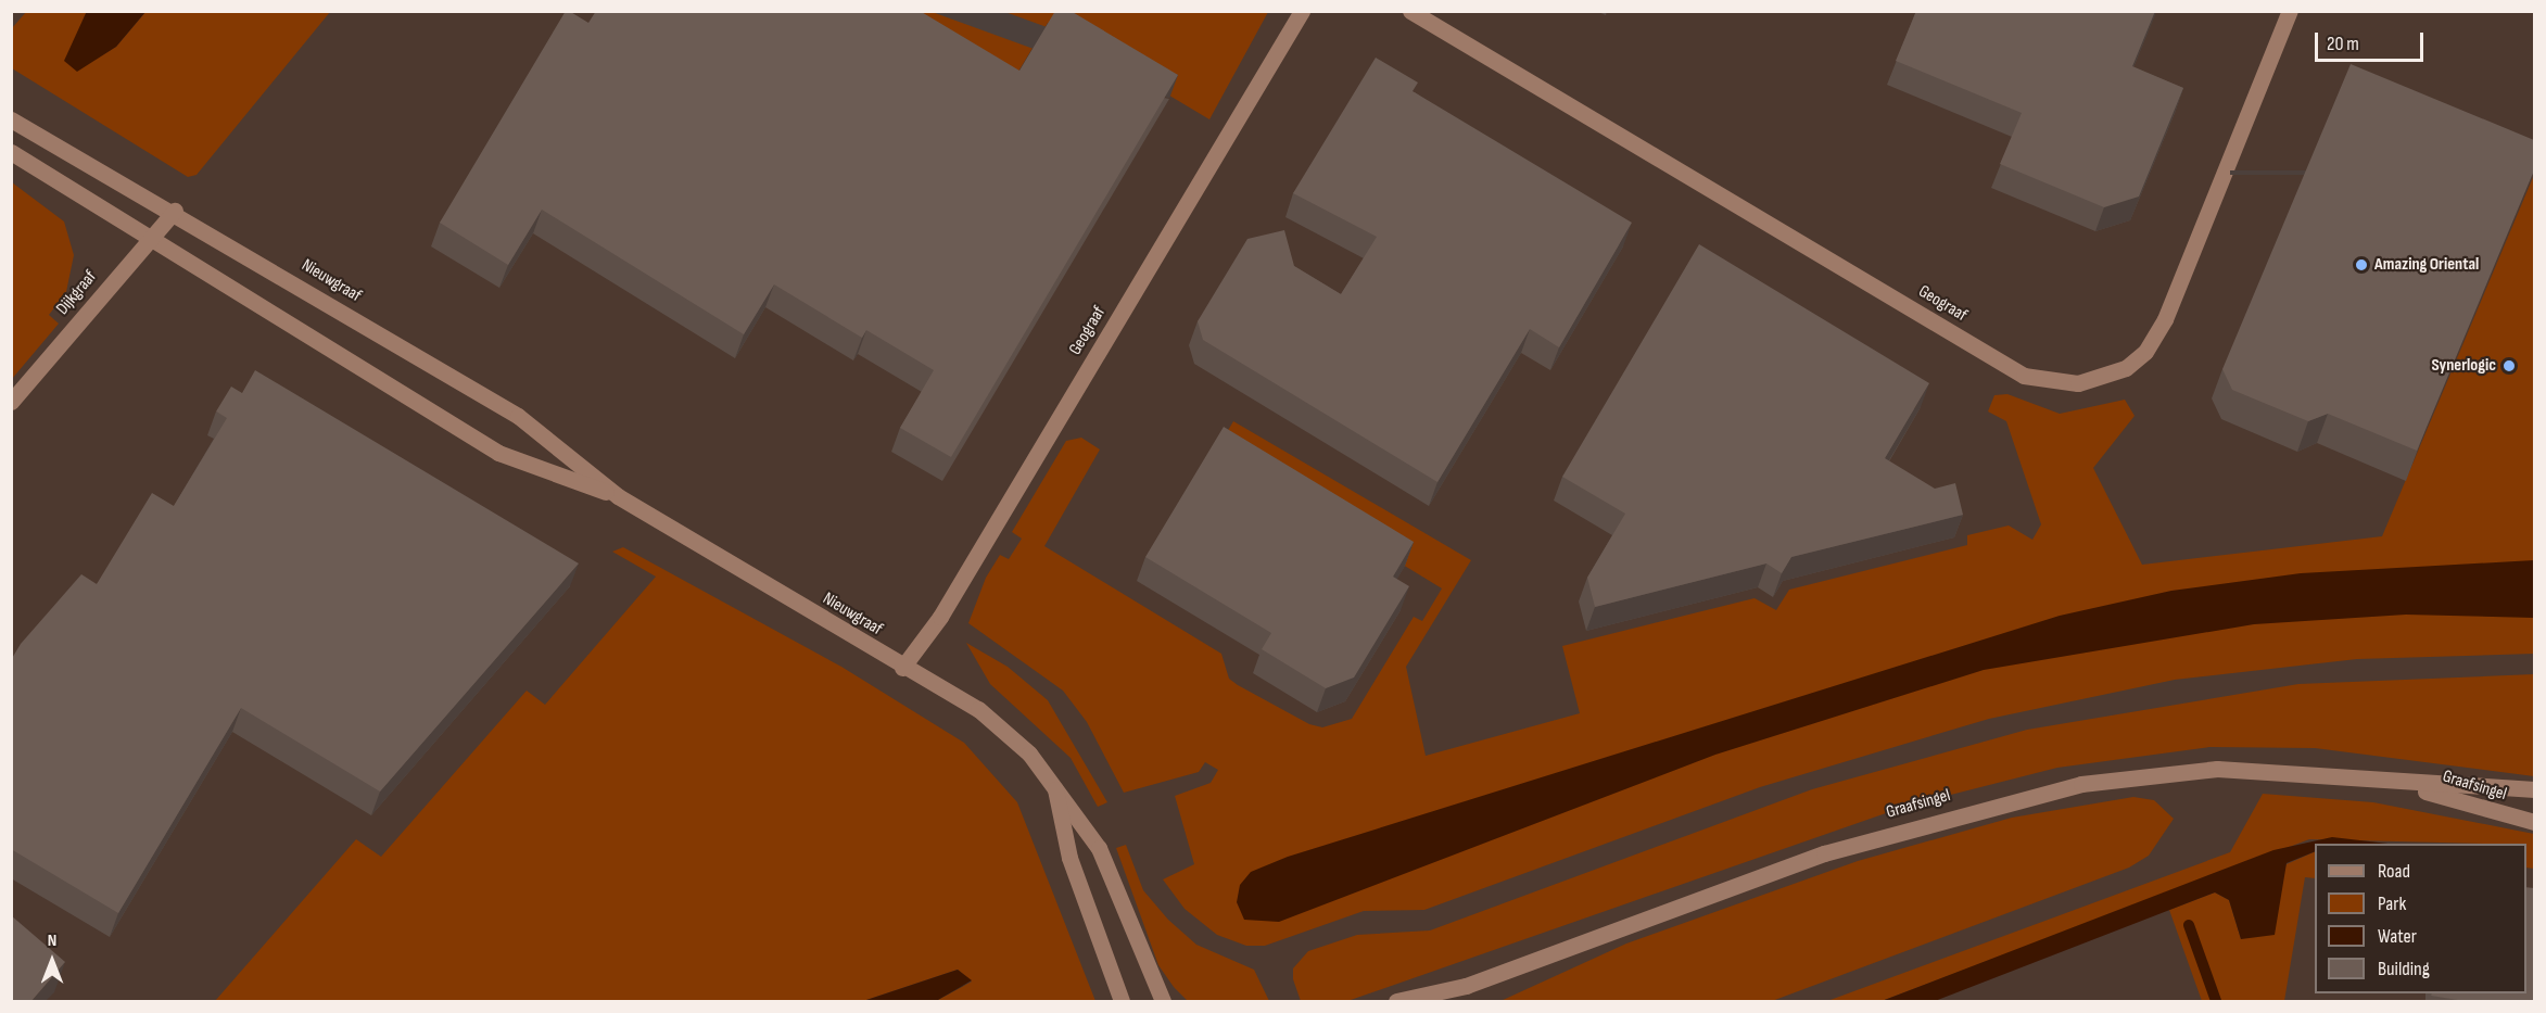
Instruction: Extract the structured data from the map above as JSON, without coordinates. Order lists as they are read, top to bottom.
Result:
{
  "streets": {
    "street": [
      "Nieuwgraaf",
      "Dijkgraaf",
      "Geograaf",
      "Graafsingel"
    ]
  },
  "crossings": [
    ["Nieuwgraaf", "Dijkgraaf"],
    ["Nieuwgraaf", "Geograaf"]
  ],
  "places": ["Amazing Oriental", "Synerlogic"],
  "legend": [
    "Road",
    "Park",
    "Water",
    "Building"
  ],
  "scale_bar": "20 m",
  "north": "top"
}
